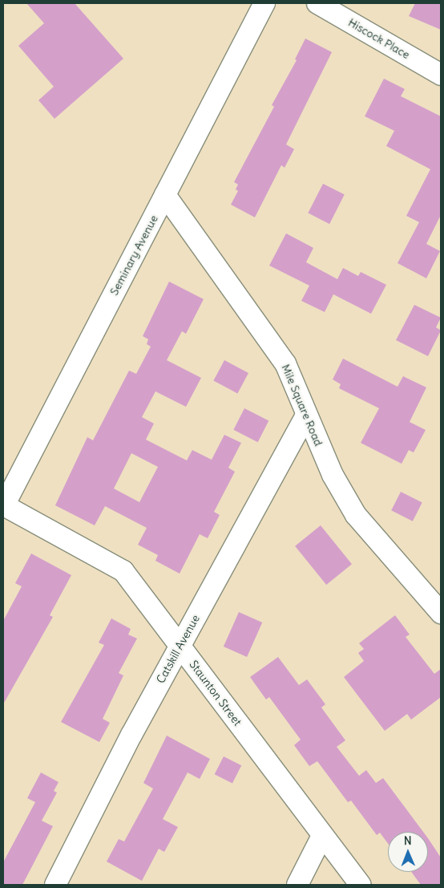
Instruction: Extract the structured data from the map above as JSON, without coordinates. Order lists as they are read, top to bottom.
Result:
{
  "streets": {
    "street": [
      "Hiscock Place",
      "Seminary Avenue",
      "Mile Square Road",
      "Catskill Avenue",
      "Staunton Street"
    ]
  },
  "crossings": [
    ["Seminary Avenue", "Mile Square Road"],
    ["Seminary Avenue", "Staunton Street"],
    ["Mile Square Road", "Catskill Avenue"],
    ["Catskill Avenue", "Staunton Street"]
  ],
  "north": "top"
}
